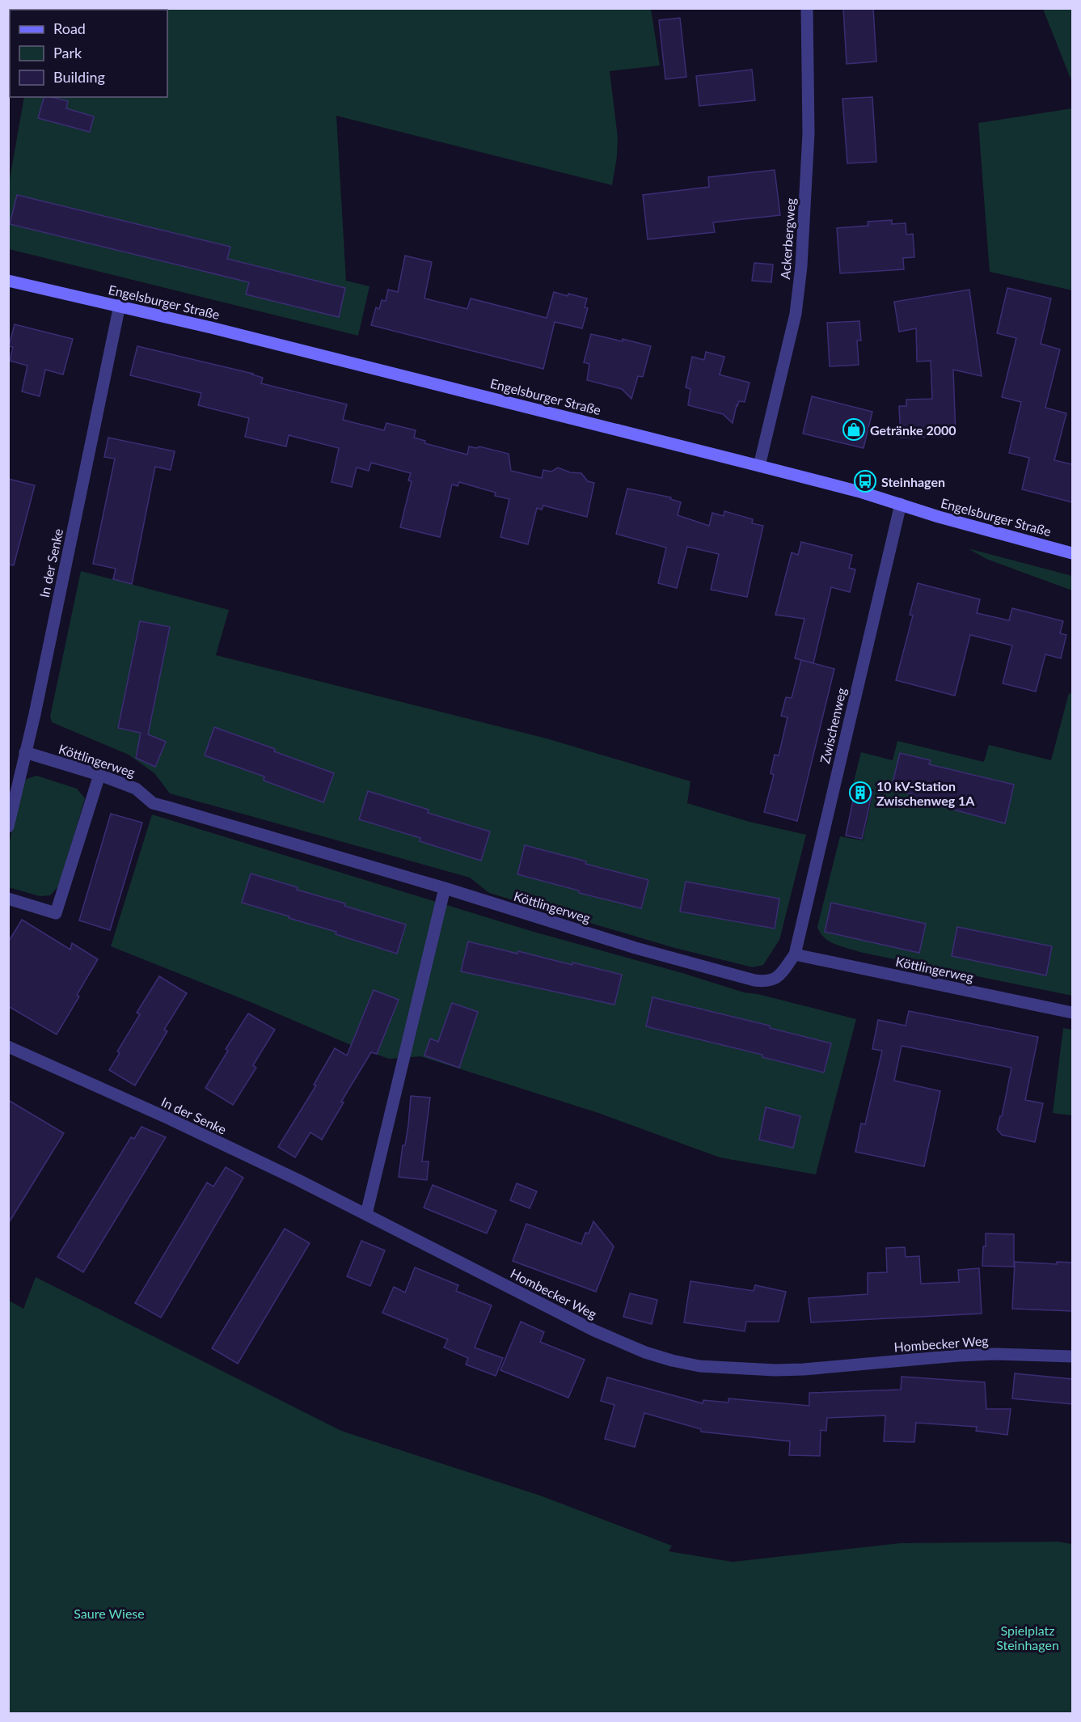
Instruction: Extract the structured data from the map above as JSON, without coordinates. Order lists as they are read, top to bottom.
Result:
{
  "streets": {
    "street": [
      "Ackerbergweg",
      "Engelsburger Straße",
      "In der Senke",
      "Zwischenweg",
      "Köttlingerweg",
      "Hombecker Weg"
    ]
  },
  "crossings": [
    ["Ackerbergweg", "Engelsburger Straße"],
    ["Engelsburger Straße", "In der Senke"],
    ["Engelsburger Straße", "Zwischenweg"],
    ["In der Senke", "Köttlingerweg"],
    ["In der Senke", "Hombecker Weg"],
    ["Zwischenweg", "Köttlingerweg"]
  ],
  "parks": ["Saure Wiese", "Spielplatz Steinhagen"],
  "places": {
    "shop": ["Getränke 2000"],
    "bus stop": ["Steinhagen"],
    "building": ["10 kV-Station Zwischenweg 1A"]
  },
  "legend": ["Road", "Park", "Building"]
}
